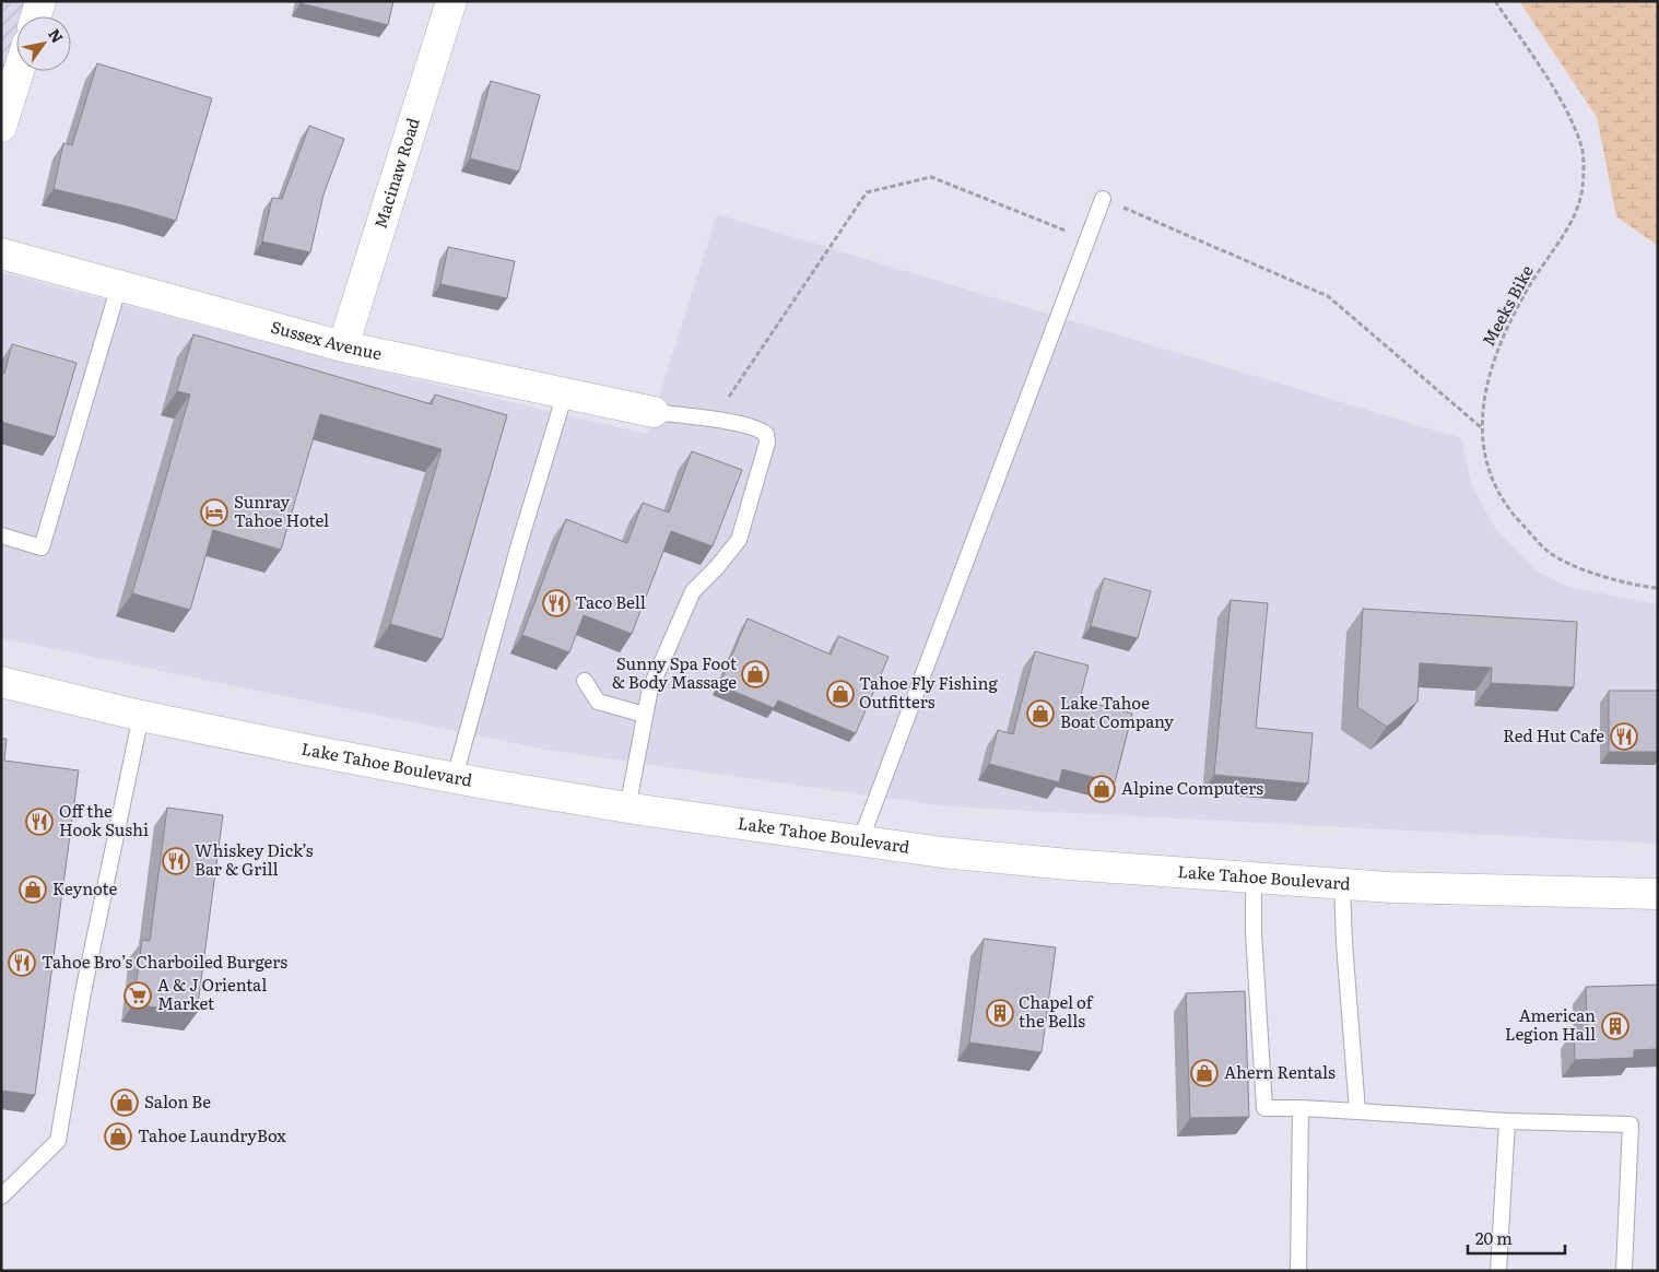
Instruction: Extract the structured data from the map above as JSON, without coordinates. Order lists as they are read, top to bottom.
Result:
{
  "streets": {
    "main road": ["Macinaw Road", "Sussex Avenue", "Lake Tahoe Boulevard"],
    "path": ["Meeks Bike"]
  },
  "crossings": [
    ["Macinaw Road", "Sussex Avenue"]
  ],
  "places": {
    "hotel": ["Sunray Tahoe Hotel"],
    "restaurant": [
      "Taco Bell",
      "Red Hut Cafe",
      "Off the Hook Sushi",
      "Whiskey Dick’s Bar & Grill",
      "Tahoe Bro’s Charboiled Burgers"
    ],
    "shop": [
      "Sunny Spa Foot & Body Massage",
      "Tahoe Fly Fishing Outfitters",
      "Lake Tahoe Boat Company",
      "Alpine Computers",
      "Keynote",
      "Ahern Rentals",
      "Salon Be",
      "Tahoe LaundryBox"
    ],
    "supermarket": ["A & J Oriental Market"],
    "building": ["Chapel of the Bells", "American Legion Hall"]
  },
  "scale_bar": "20 m",
  "north": "top right"
}
